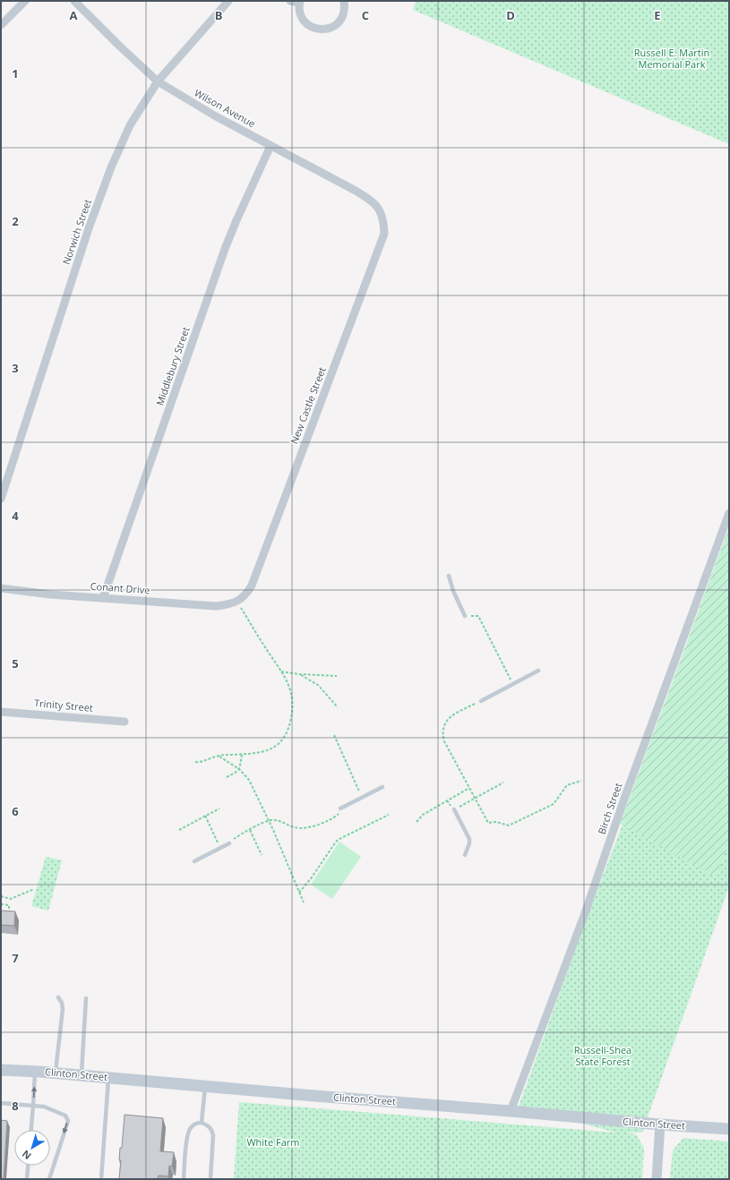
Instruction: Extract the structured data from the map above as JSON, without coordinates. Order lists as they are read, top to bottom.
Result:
{
  "streets": {
    "main road": ["Clinton Street"],
    "street": [
      "Wilson Avenue",
      "Norwich Street",
      "Middlebury Street",
      "New Castle Street",
      "Conant Drive",
      "Trinity Street",
      "Birch Street"
    ]
  },
  "crossings": [
    ["Wilson Avenue", "Norwich Street"],
    ["Wilson Avenue", "Middlebury Street"],
    ["Wilson Avenue", "New Castle Street"],
    ["Middlebury Street", "Conant Drive"],
    ["New Castle Street", "Conant Drive"],
    ["Birch Street", "Clinton Street"]
  ],
  "parks": ["Russell E. Martin Memorial Park", "Russell-Shea State Forest", "White Farm"],
  "north": "bottom left",
  "grid": {
    "columns": [
      "A",
      "B",
      "C",
      "D",
      "E"
    ],
    "rows": [
      "1",
      "2",
      "3",
      "4",
      "5",
      "6",
      "7",
      "8"
    ]
  }
}
